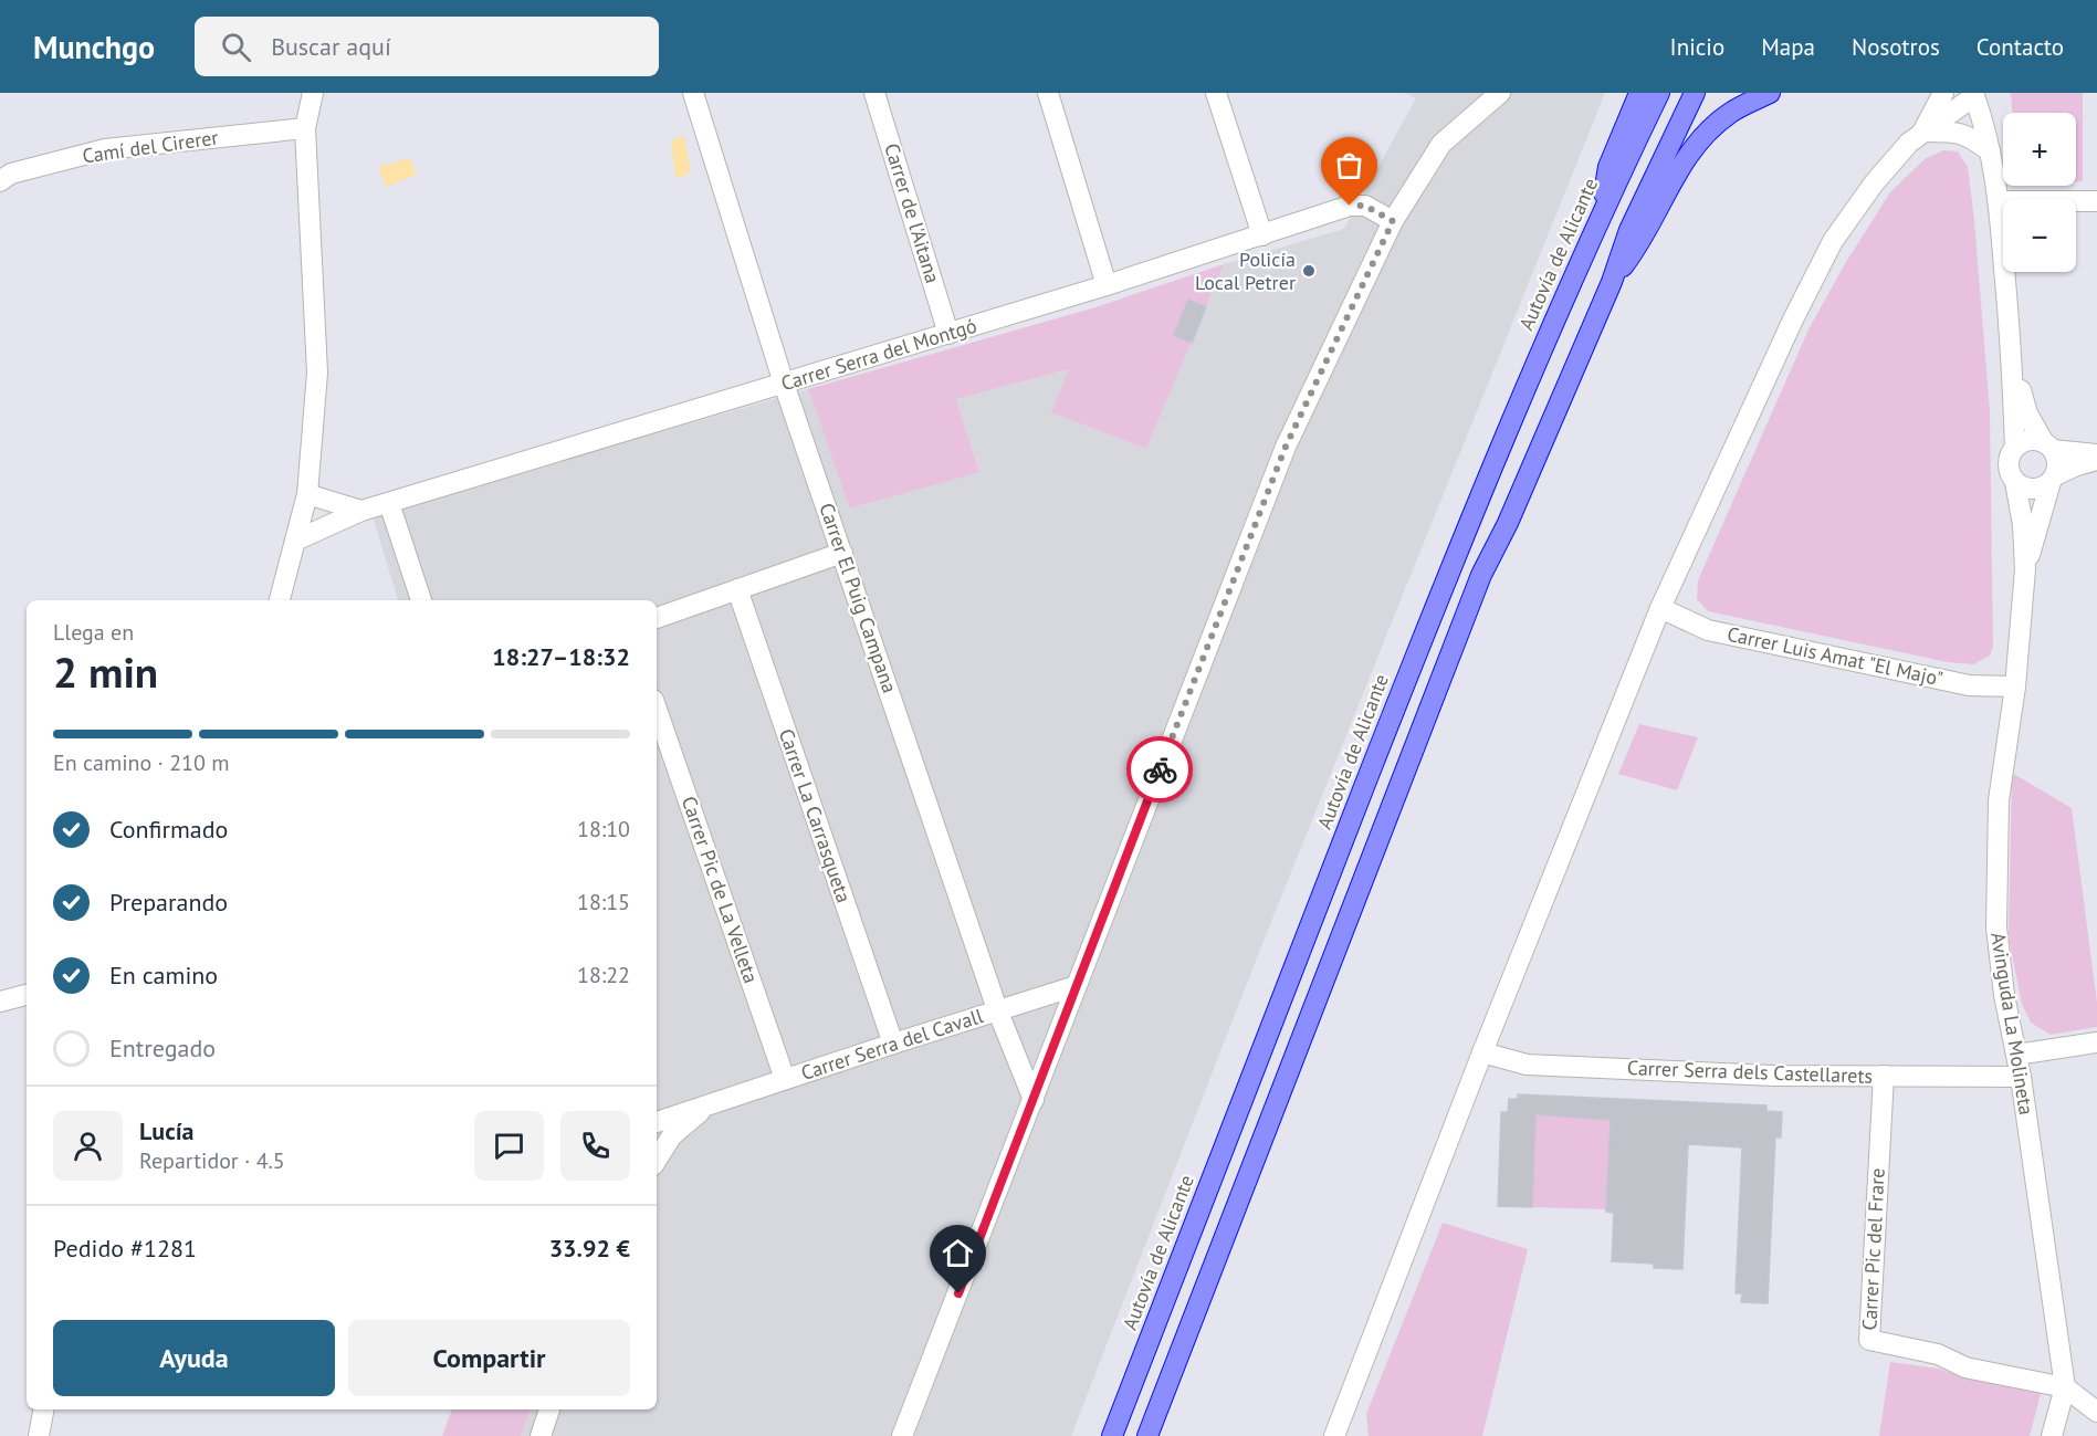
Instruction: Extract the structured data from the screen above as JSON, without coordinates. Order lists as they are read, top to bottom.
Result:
{
  "streets": {
    "highway": ["Autovía de Alicante"],
    "street": [
      "Camí del Cirerer",
      "Carrer de l'Aitana",
      "Carrer Serra del Montgó",
      "Carrer El Puig Campana",
      "Carrer Luis Amat \"El Majo\"",
      "Carrer La Carrasqueta",
      "Carrer Pic de La Velleta",
      "Avinguda La Molineta",
      "Carrer Serra del Cavall",
      "Carrer Serra dels Castellarets",
      "Carrer Pic del Frare"
    ]
  },
  "crossings": [
    ["Carrer de l'Aitana", "Carrer Serra del Montgó"],
    ["Carrer Serra del Montgó", "Carrer El Puig Campana"],
    ["Carrer El Puig Campana", "Carrer Serra del Cavall"],
    ["Carrer Luis Amat \"El Majo\"", "Avinguda La Molineta"],
    ["Carrer La Carrasqueta", "Carrer Serra del Cavall"],
    ["Carrer Pic de La Velleta", "Carrer Serra del Cavall"],
    ["Avinguda La Molineta", "Carrer Serra dels Castellarets"],
    ["Avinguda La Molineta", "Carrer Pic del Frare"],
    ["Carrer Serra dels Castellarets", "Carrer Pic del Frare"]
  ],
  "places": ["Policía Local Petrer"],
  "page": {
    "header": "Munchgo",
    "search": "Buscar aquí",
    "nav": [
      "Inicio",
      "Mapa",
      "Nosotros",
      "Contacto"
    ],
    "map_buttons": ["+", "−"],
    "heading": ["2 min", "Llega en", "18:27–18:32"],
    "panel": [
      "Lucía",
      "Repartidor · 4.5",
      "Pedido #1281",
      "33.92 €"
    ],
    "bar": "En camino · 210 m",
    "list": [
      ["Confirmado", "18:10"],
      ["Preparando", "18:15"],
      ["En camino", "18:22"],
      "Entregado"
    ],
    "buttons": ["Ayuda", "Compartir"]
  }
}
